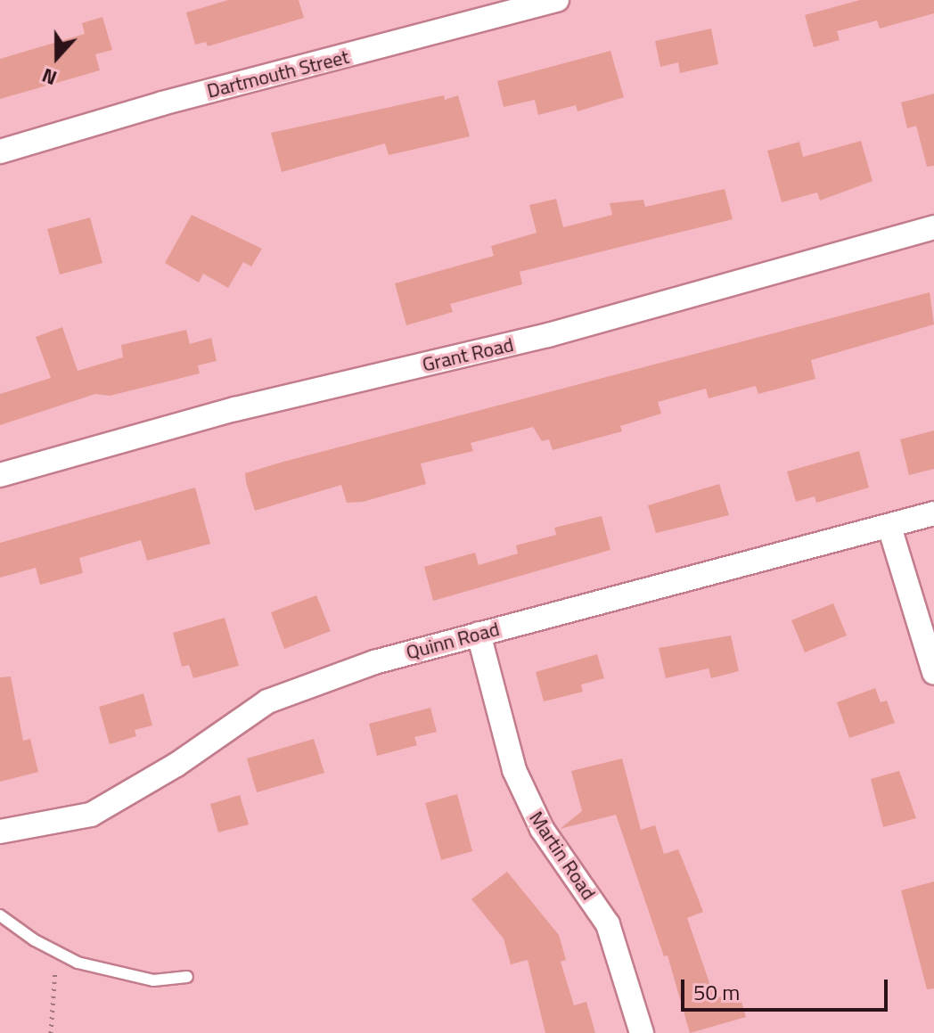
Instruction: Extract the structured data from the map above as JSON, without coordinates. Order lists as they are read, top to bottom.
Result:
{
  "streets": {
    "street": [
      "Dartmouth Street",
      "Grant Road",
      "Quinn Road",
      "Martin Road"
    ]
  },
  "crossings": [
    ["Quinn Road", "Martin Road"]
  ],
  "scale_bar": "50 m",
  "north": "bottom"
}
